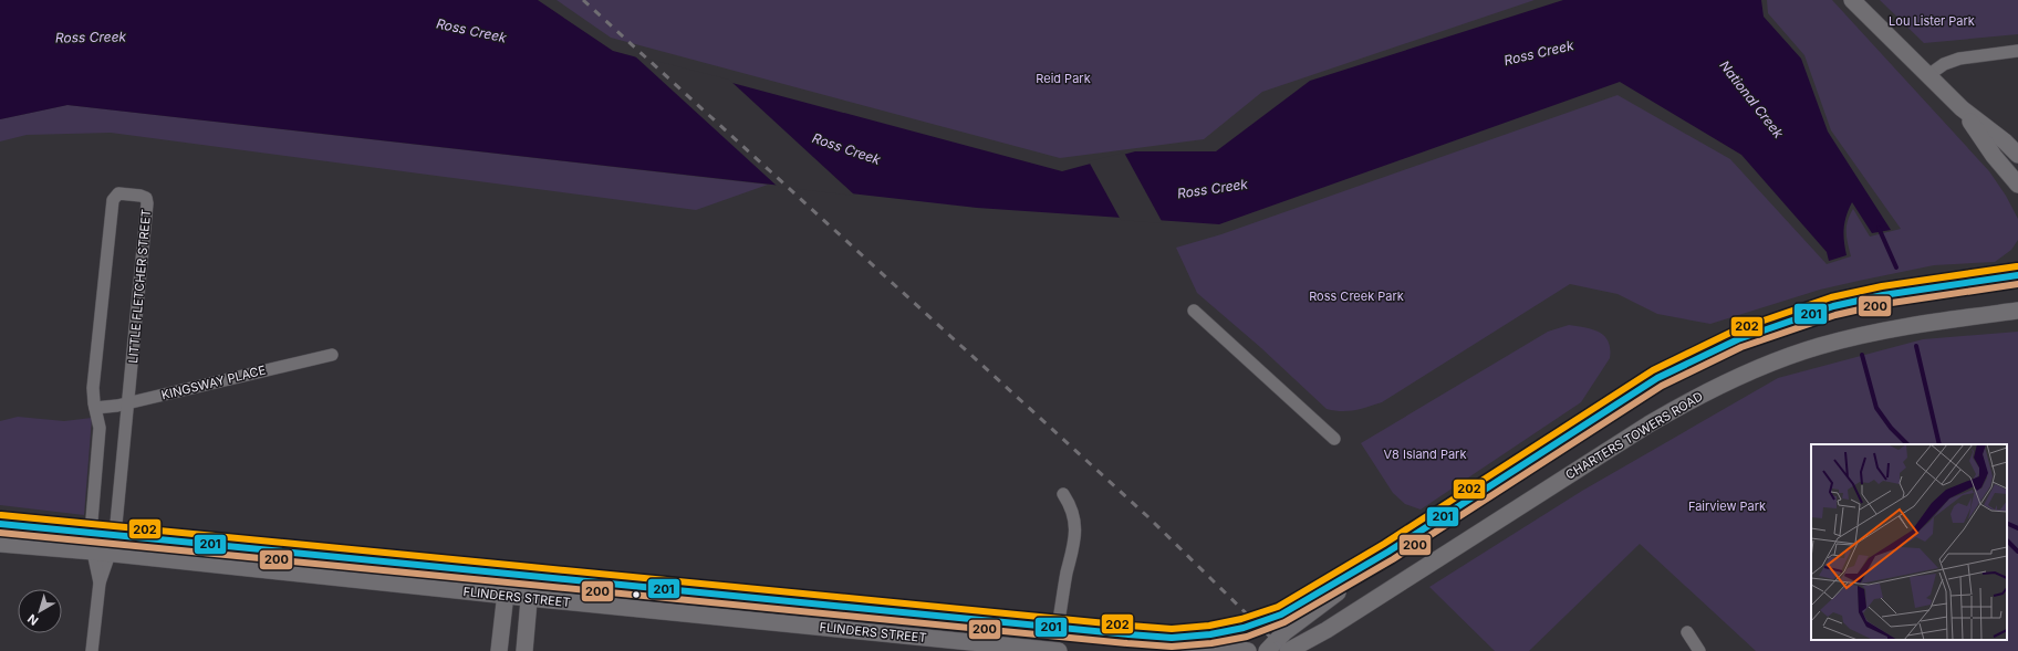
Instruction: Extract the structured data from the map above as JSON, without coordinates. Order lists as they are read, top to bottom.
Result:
{
  "streets": {
    "main road": ["CHARTERS TOWERS ROAD", "FLINDERS STREET"],
    "street": ["LITTLE FLETCHER STREET", "KINGSWAY PLACE"]
  },
  "crossings": [
    ["LITTLE FLETCHER STREET", "KINGSWAY PLACE"],
    ["LITTLE FLETCHER STREET", "FLINDERS STREET"]
  ],
  "water": ["Ross Creek", "National Creek"],
  "parks": [
    "Lou Lister Park",
    "Reid Park",
    "Ross Creek Park",
    "V8 Island Park",
    "Fairview Park"
  ],
  "lines": ["transit line 202", "transit line 201", "transit line 200"],
  "north": "bottom left"
}
